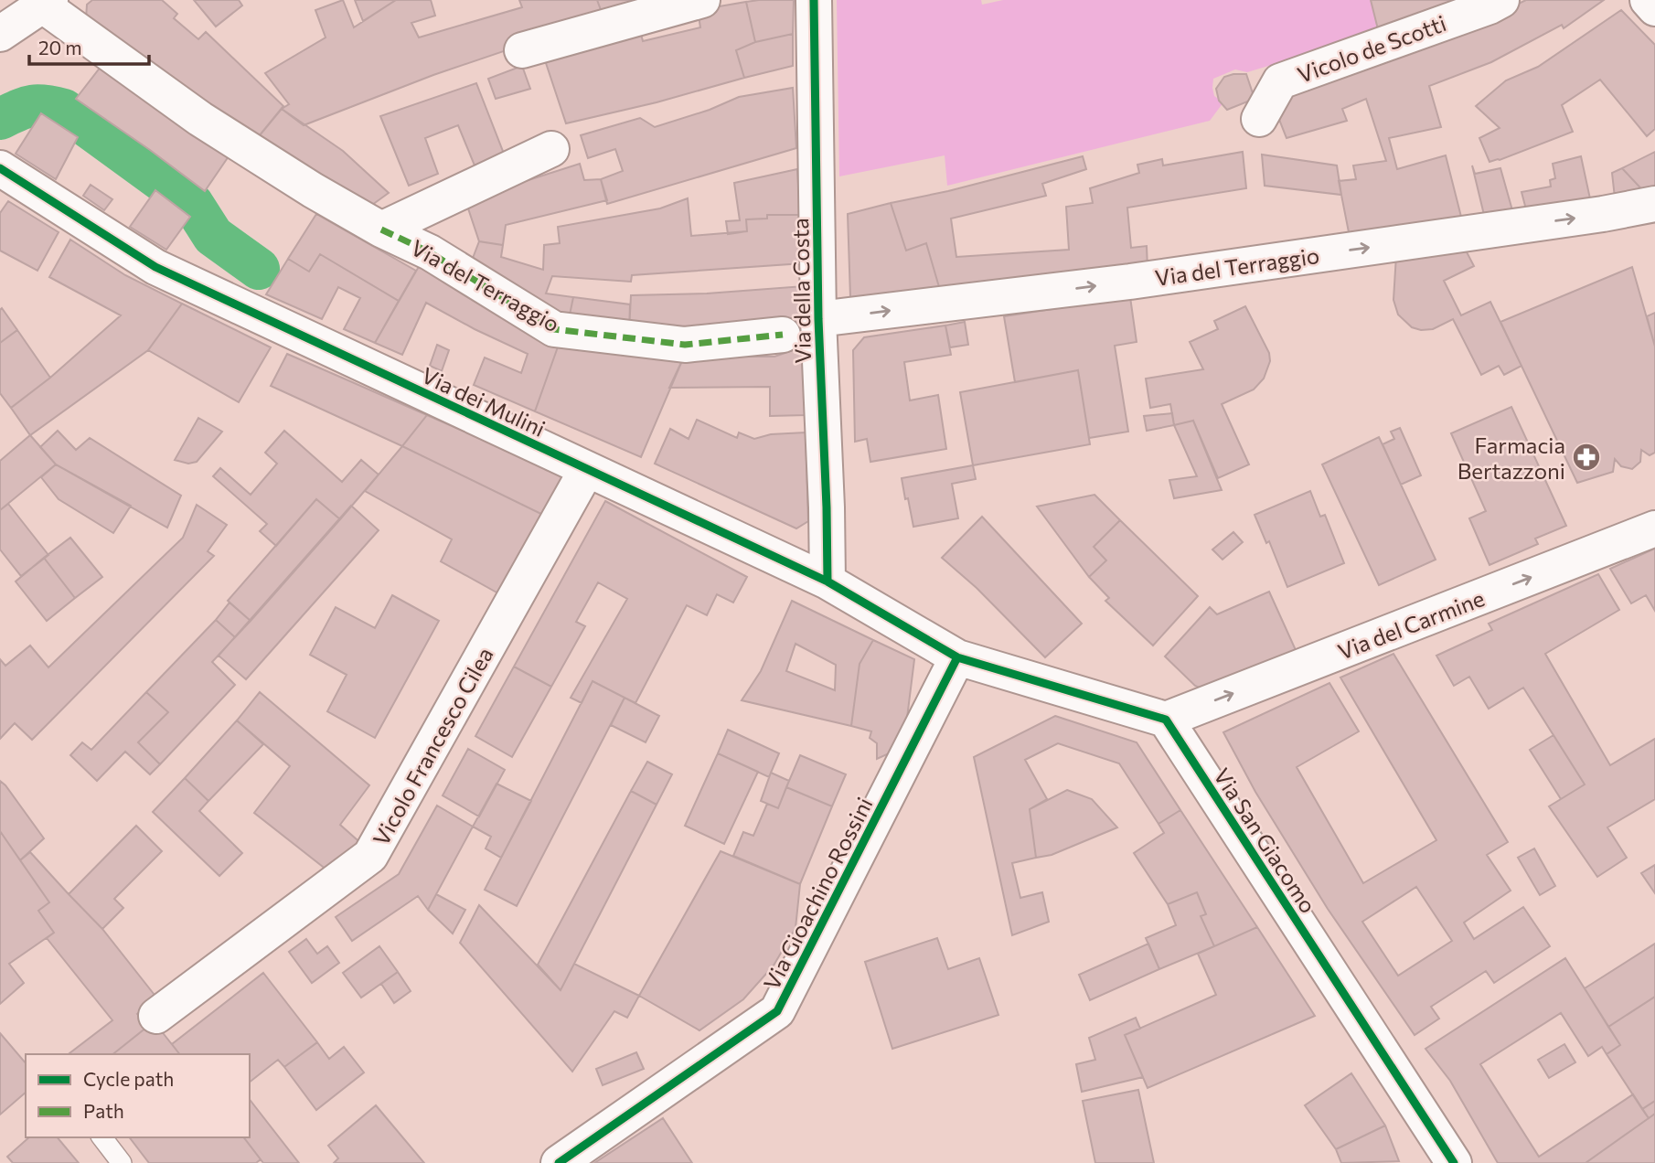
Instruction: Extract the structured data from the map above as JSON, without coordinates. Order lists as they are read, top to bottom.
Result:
{
  "streets": {
    "street": [
      "Vicolo de Scotti",
      "Via del Terraggio",
      "Via della Costa",
      "Via dei Mulini",
      "Via del Carmine",
      "Vicolo Francesco Cilea",
      "Via San Giacomo",
      "Via Gioachino Rossini"
    ]
  },
  "crossings": [
    ["Via del Terraggio", "Via della Costa"],
    ["Via della Costa", "Via dei Mulini"],
    ["Via dei Mulini", "Vicolo Francesco Cilea"],
    ["Via dei Mulini", "Via Gioachino Rossini"],
    ["Via del Carmine", "Via San Giacomo"]
  ],
  "one_way": ["Via del Terraggio", "Via del Carmine"],
  "places": {
    "pharmacy": ["Farmacia Bertazzoni"]
  },
  "legend": ["Cycle path", "Path"],
  "scale_bar": "20 m"
}
